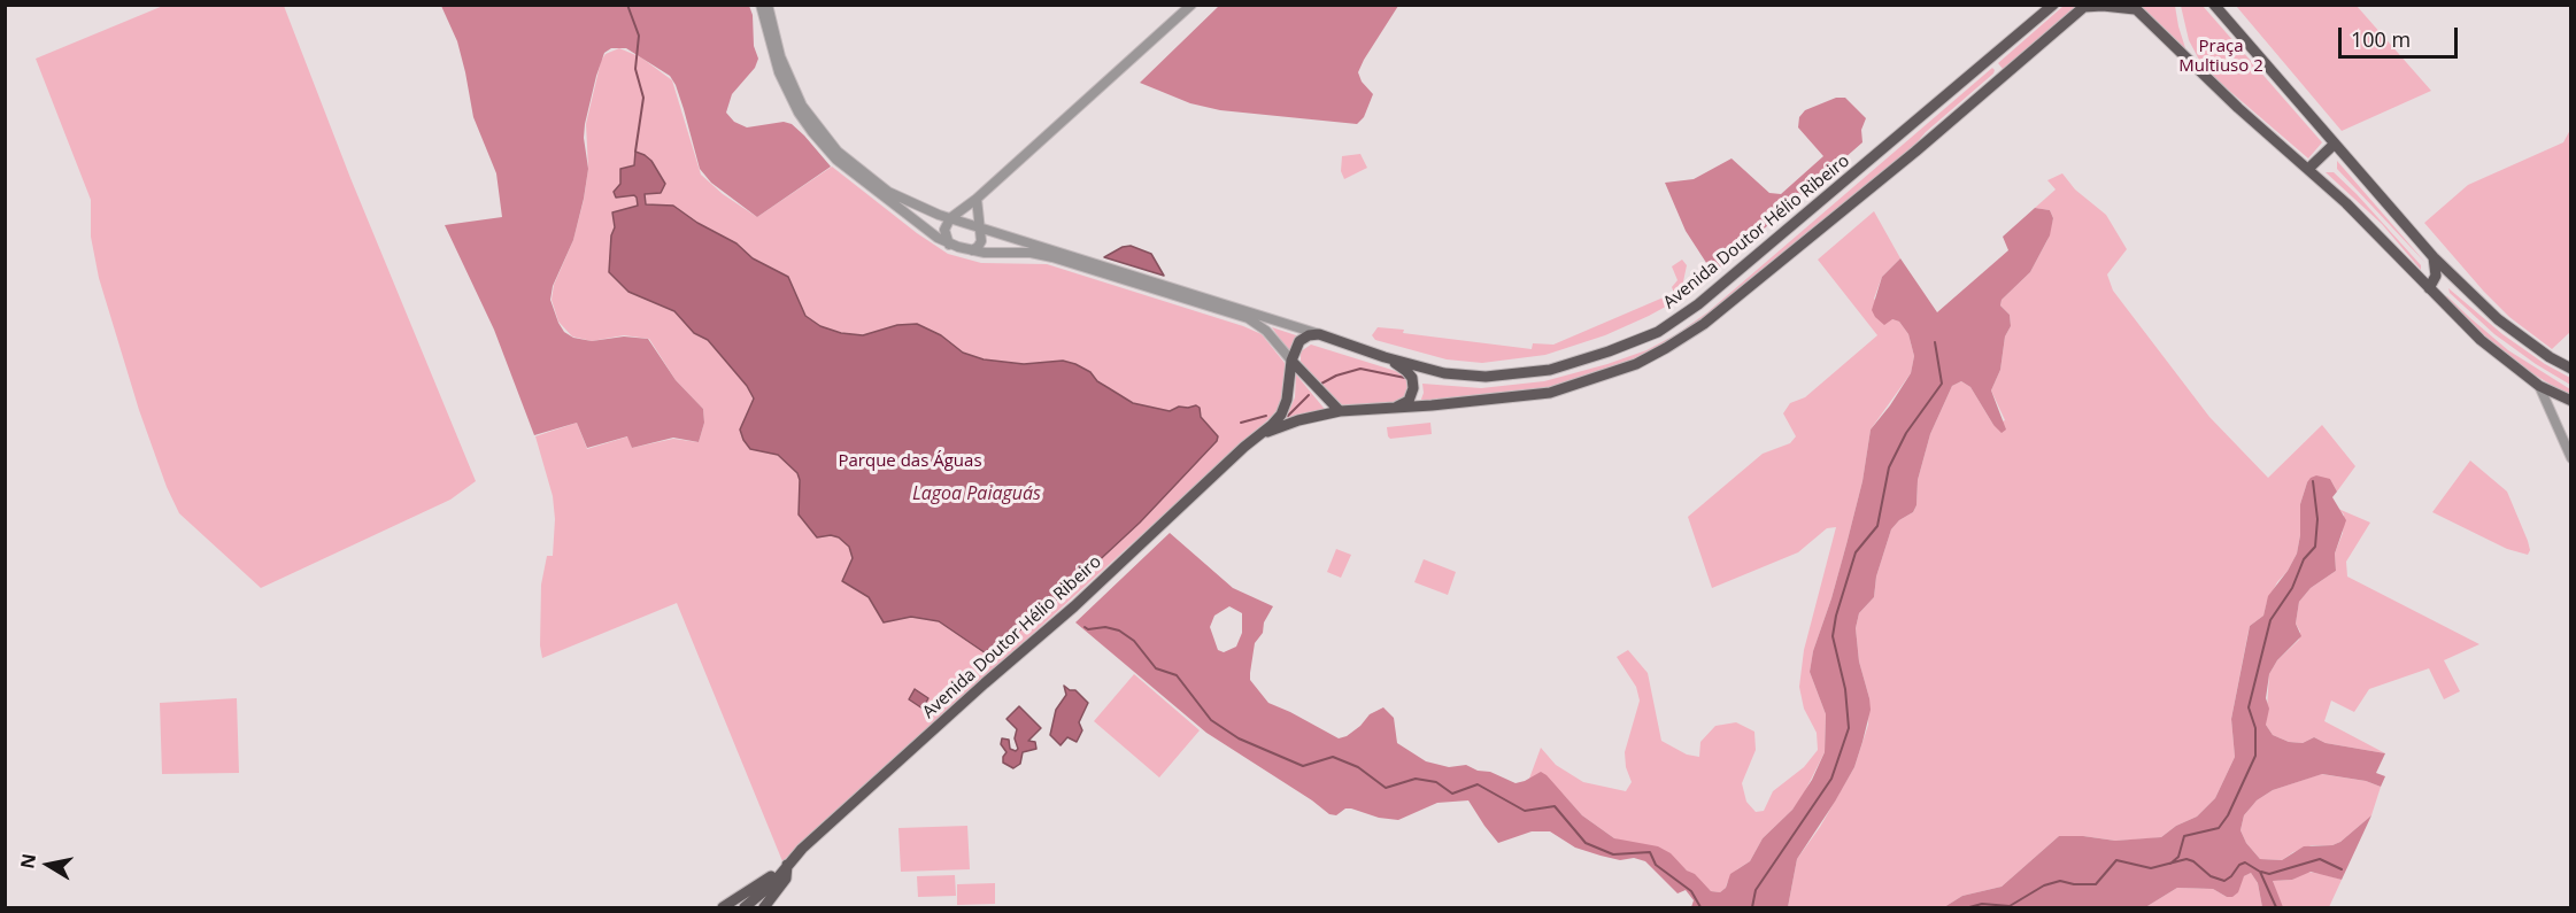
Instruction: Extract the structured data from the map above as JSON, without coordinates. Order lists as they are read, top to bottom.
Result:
{
  "streets": {
    "main road": ["Avenida Doutor Hélio Ribeiro"]
  },
  "water": ["Lagoa Paiaguás"],
  "parks": ["Praça Multiuso 2", "Parque das Águas"],
  "scale_bar": "100 m",
  "north": "left"
}
